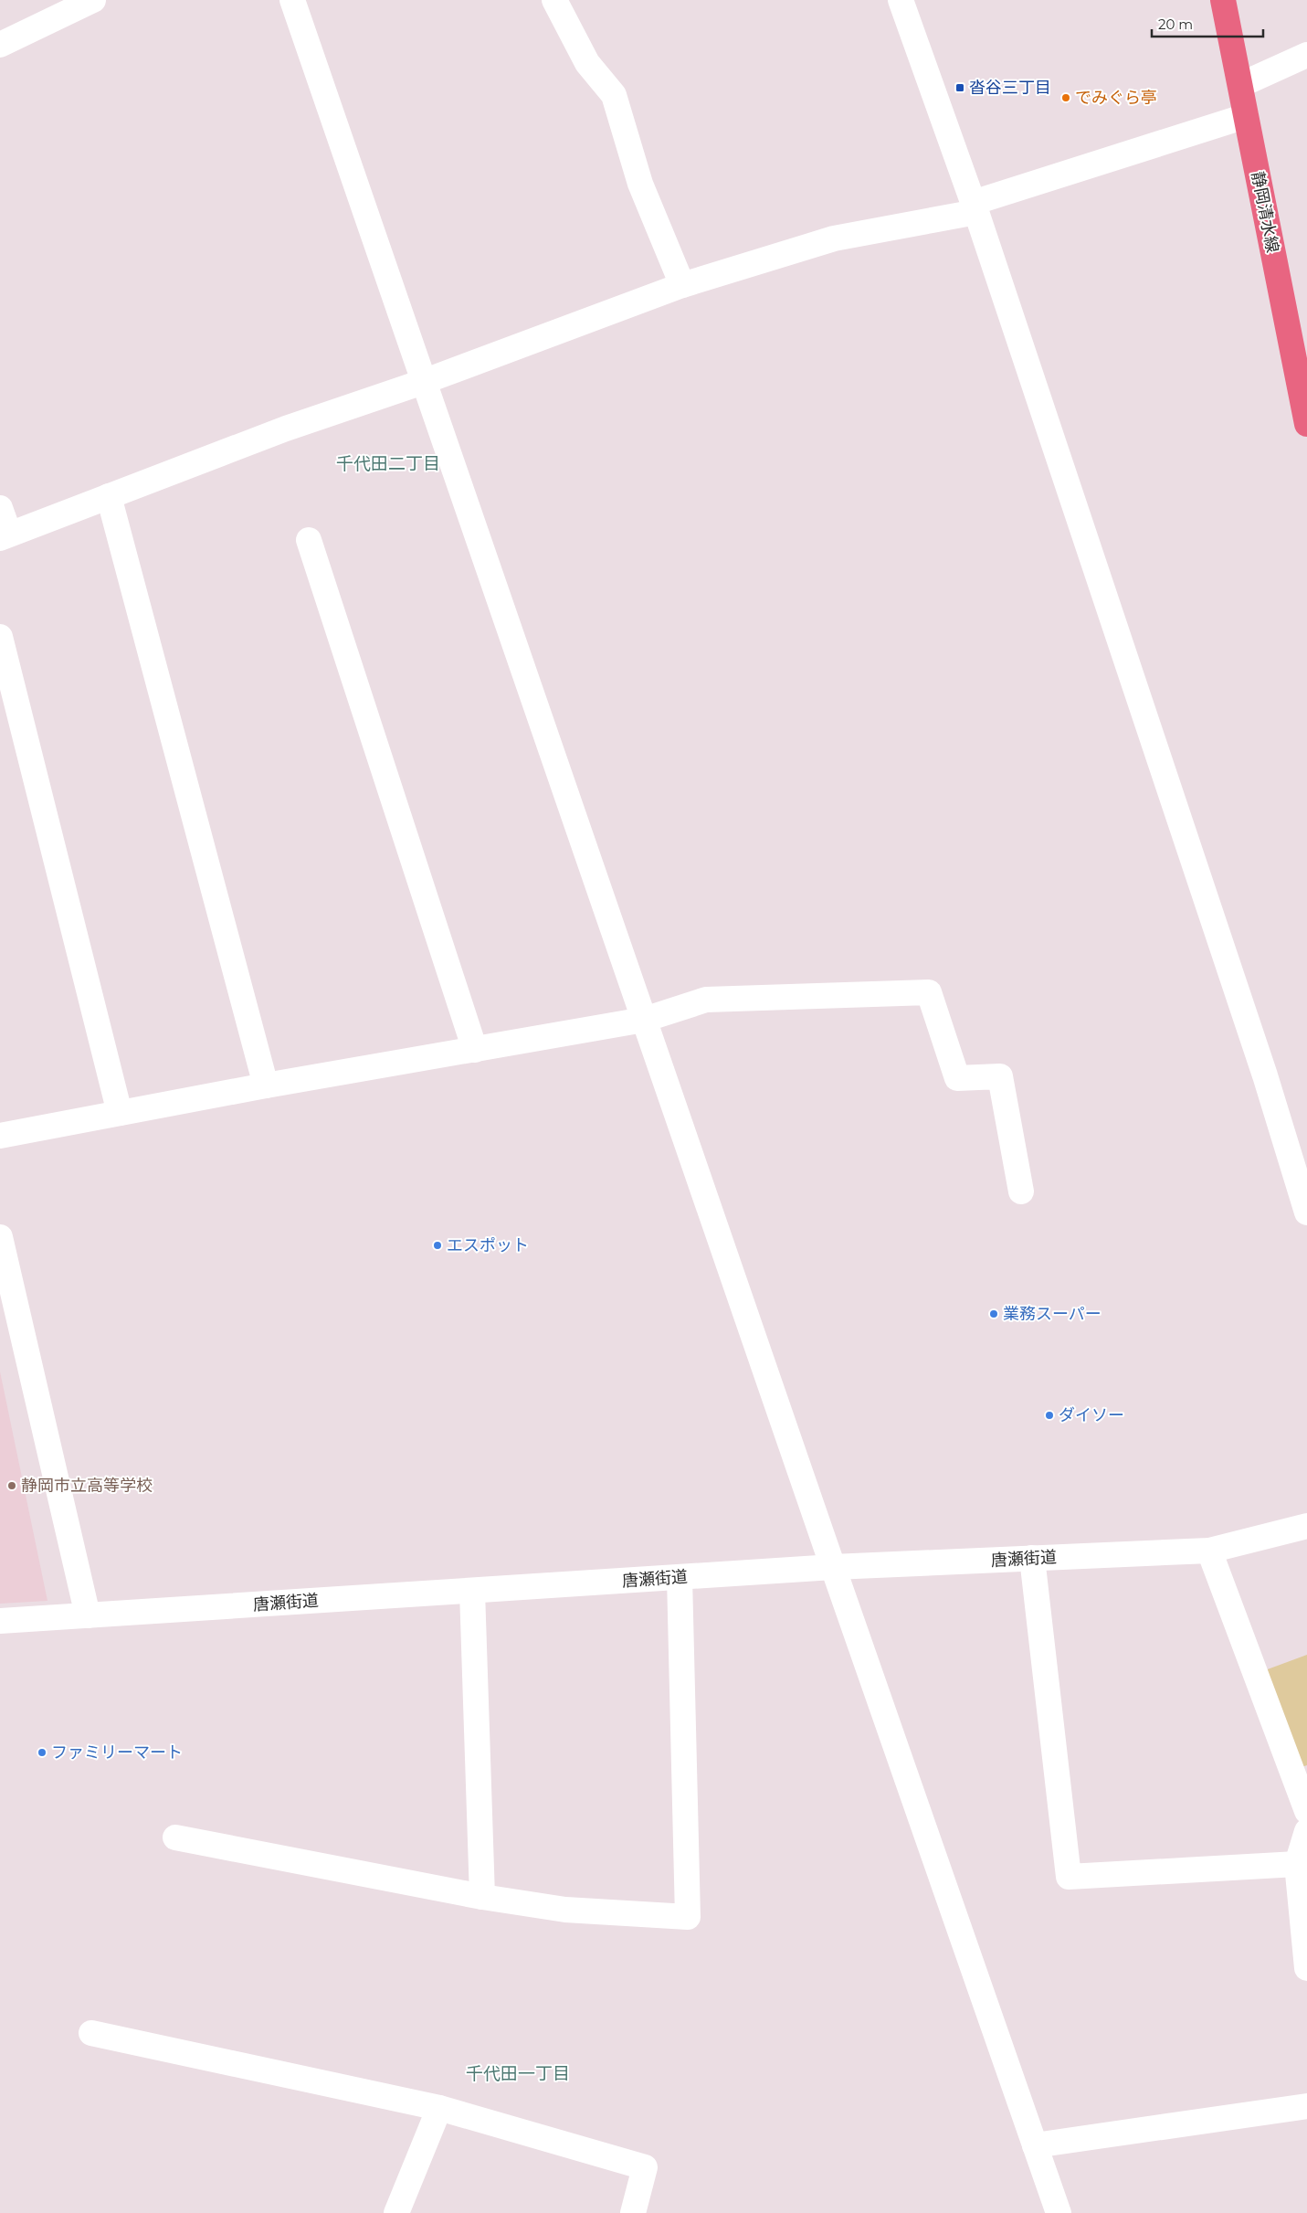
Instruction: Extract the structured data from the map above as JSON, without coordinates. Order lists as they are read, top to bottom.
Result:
{
  "streets": {
    "main road": ["静岡清水線"],
    "street": ["唐瀬街道"]
  },
  "districts": ["千代田二丁目", "千代田一丁目"],
  "places": {
    "transit": ["沓谷三丁目"],
    "other": [
      "でみぐら亭",
      "エスポット",
      "業務スーパー",
      "ダイソー",
      "静岡市立高等学校",
      "ファミリーマート"
    ]
  },
  "scale_bar": "20 m"
}
